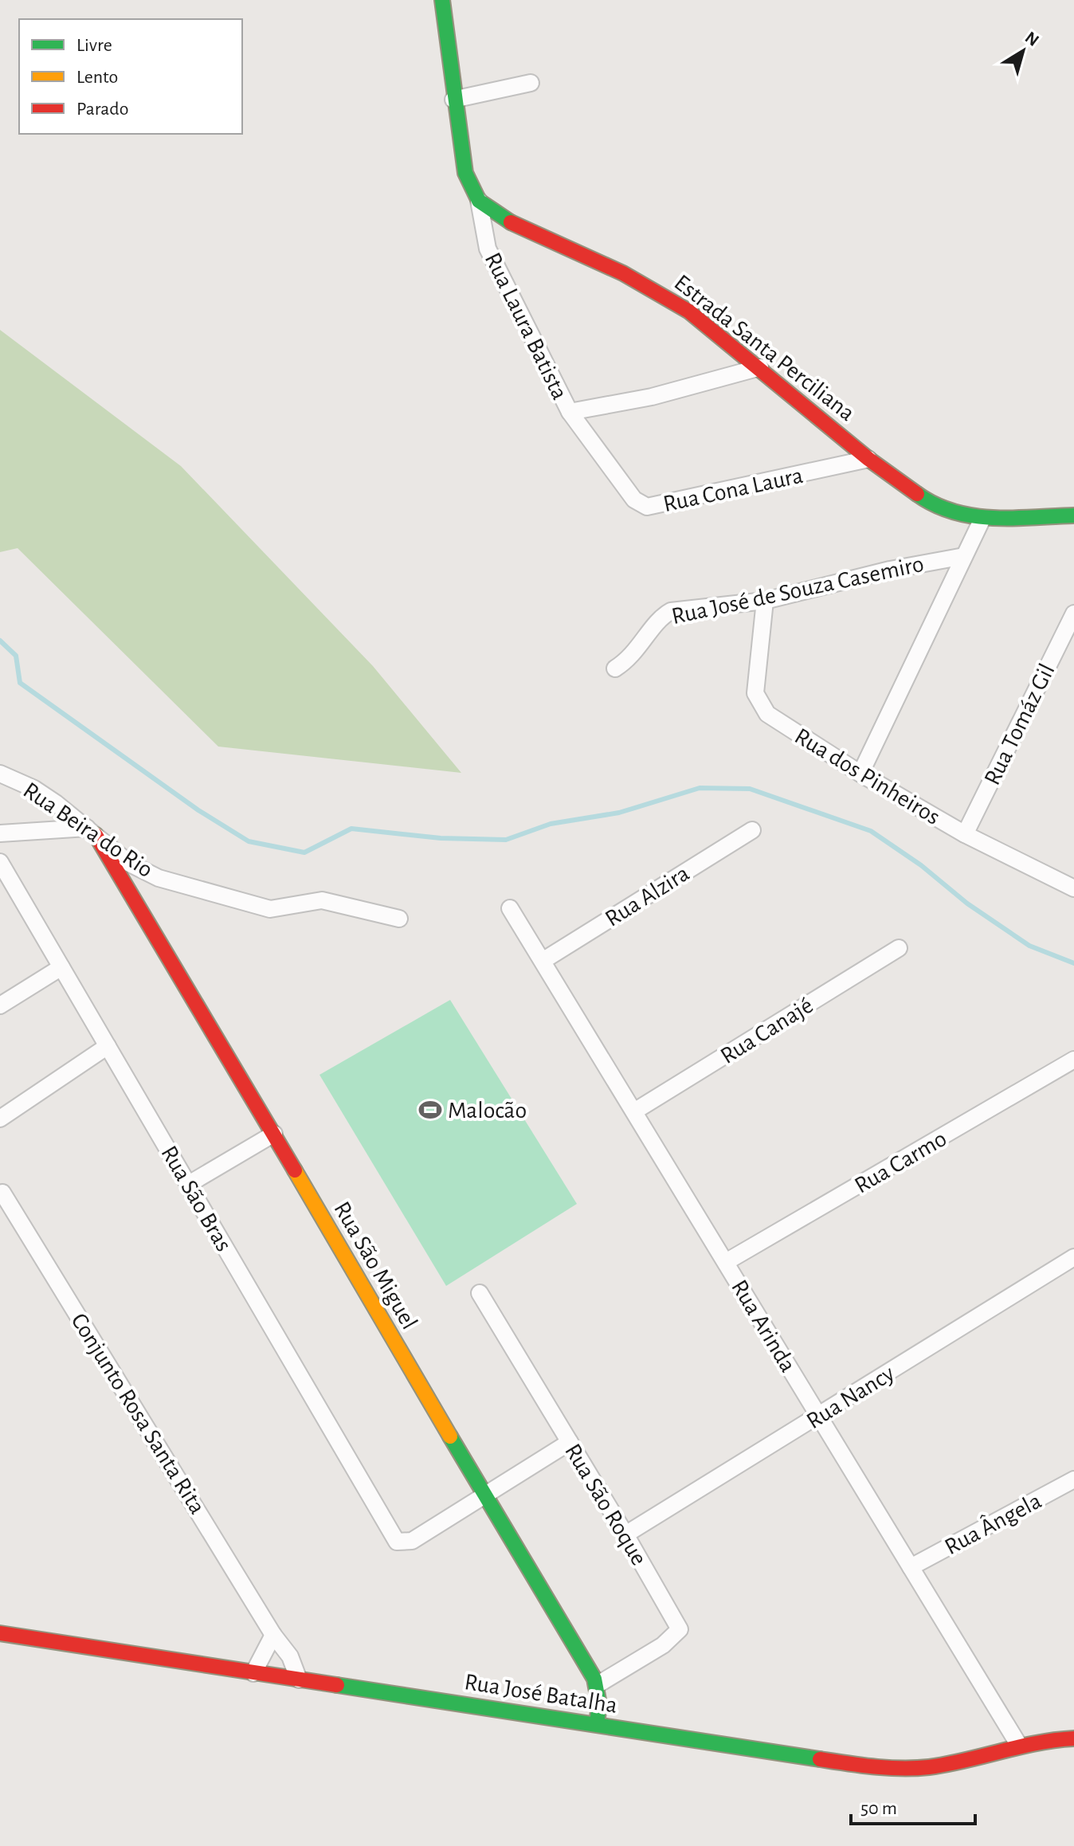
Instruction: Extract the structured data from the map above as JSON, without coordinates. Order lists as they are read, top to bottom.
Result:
{
  "streets": {
    "street": [
      "Rua Laura Batista",
      "Estrada Santa Perciliana",
      "Rua Cona Laura",
      "Rua José de Souza Casemiro",
      "Rua Tomáz Gil",
      "Rua dos Pinheiros",
      "Rua Beira do Rio",
      "Rua Alzira",
      "Rua Canajé",
      "Rua Carmo",
      "Rua São Bras",
      "Rua São Miguel",
      "Rua Arinda",
      "Rua Nancy",
      "Conjunto Rosa Santa Rita",
      "Rua São Roque",
      "Rua Ângela",
      "Rua José Batalha"
    ]
  },
  "crossings": [
    ["Rua Laura Batista", "Estrada Santa Perciliana"],
    ["Rua Laura Batista", "Rua Cona Laura"],
    ["Estrada Santa Perciliana", "Rua Cona Laura"],
    ["Rua José de Souza Casemiro", "Rua dos Pinheiros"],
    ["Rua Tomáz Gil", "Rua dos Pinheiros"],
    ["Rua Beira do Rio", "Rua São Miguel"],
    ["Rua Alzira", "Rua Arinda"],
    ["Rua Canajé", "Rua Arinda"],
    ["Rua Carmo", "Rua Arinda"],
    ["Rua São Bras", "Rua São Miguel"],
    ["Rua São Miguel", "Rua São Roque"],
    ["Rua São Miguel", "Rua José Batalha"],
    ["Rua Arinda", "Rua Nancy"],
    ["Rua Arinda", "Rua Ângela"],
    ["Rua Arinda", "Rua José Batalha"],
    ["Rua Nancy", "Rua São Roque"],
    ["Conjunto Rosa Santa Rita", "Rua José Batalha"]
  ],
  "places": {
    "sports": ["Malocão"]
  },
  "legend": ["Livre", "Lento", "Parado"],
  "scale_bar": "50 m",
  "north": "top right"
}
